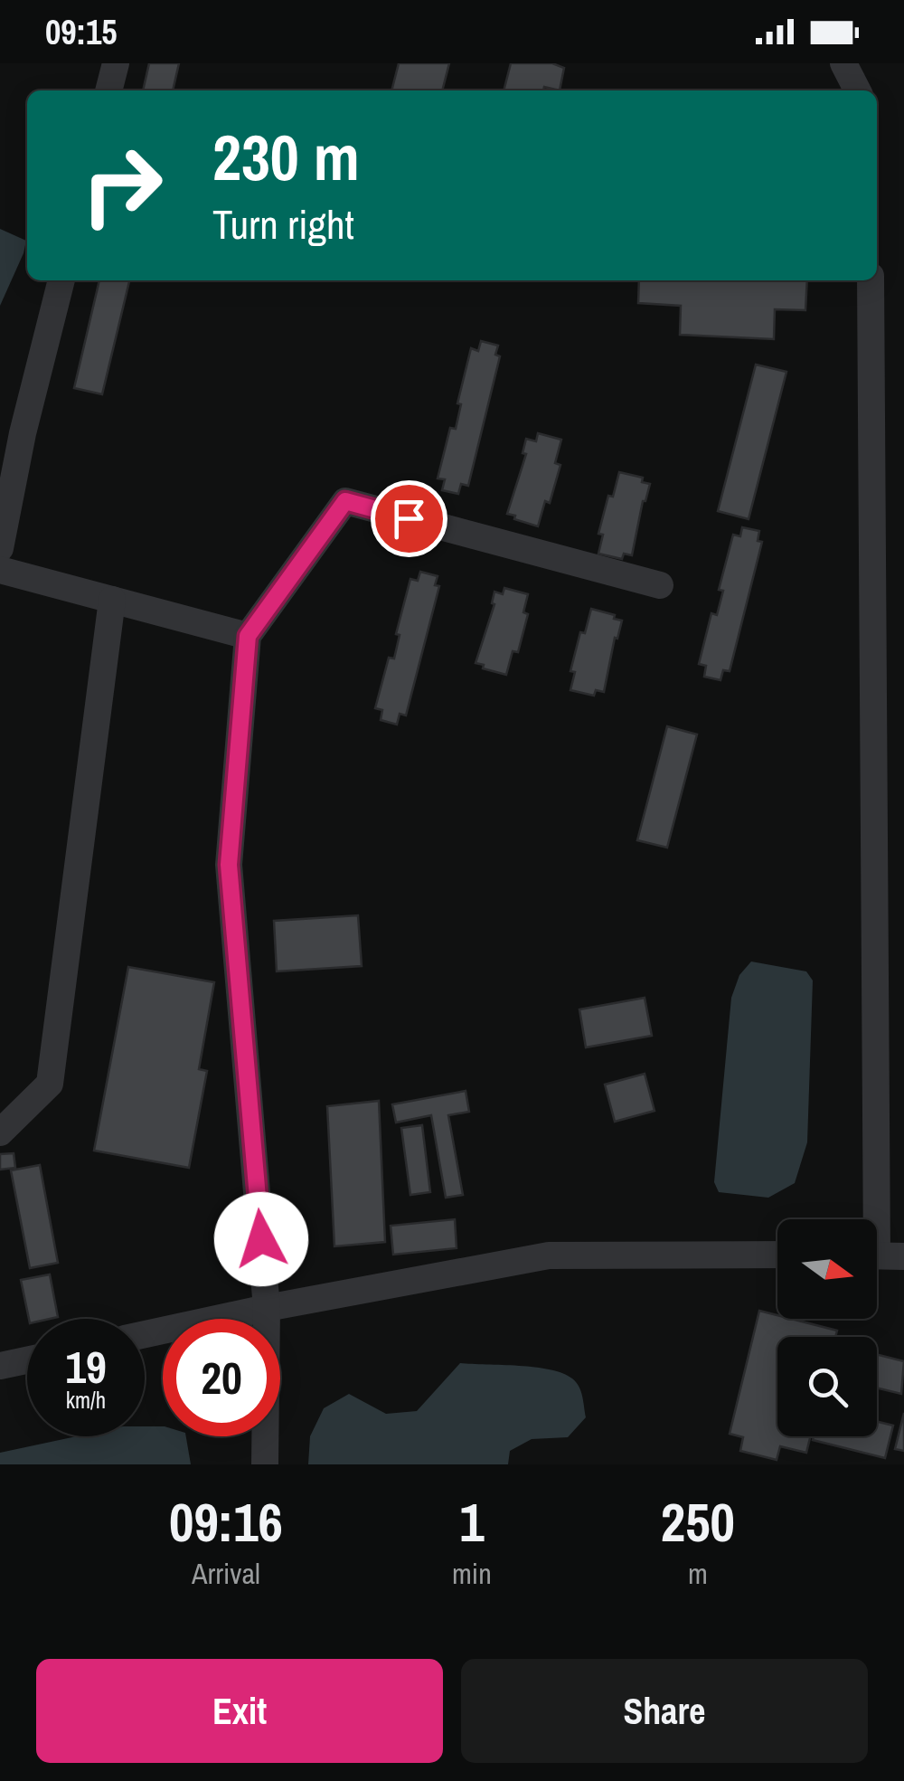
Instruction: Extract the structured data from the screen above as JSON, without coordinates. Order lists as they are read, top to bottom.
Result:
{
  "north": "right",
  "page": {
    "status": "09:15",
    "turn": ["230 m", "Turn right"],
    "speed": "19 km/h",
    "limit": "20",
    "eta": [
      "09:16",
      "Arrival",
      "1",
      "min",
      "250",
      "m"
    ],
    "buttons": ["Exit", "Share"]
  }
}
